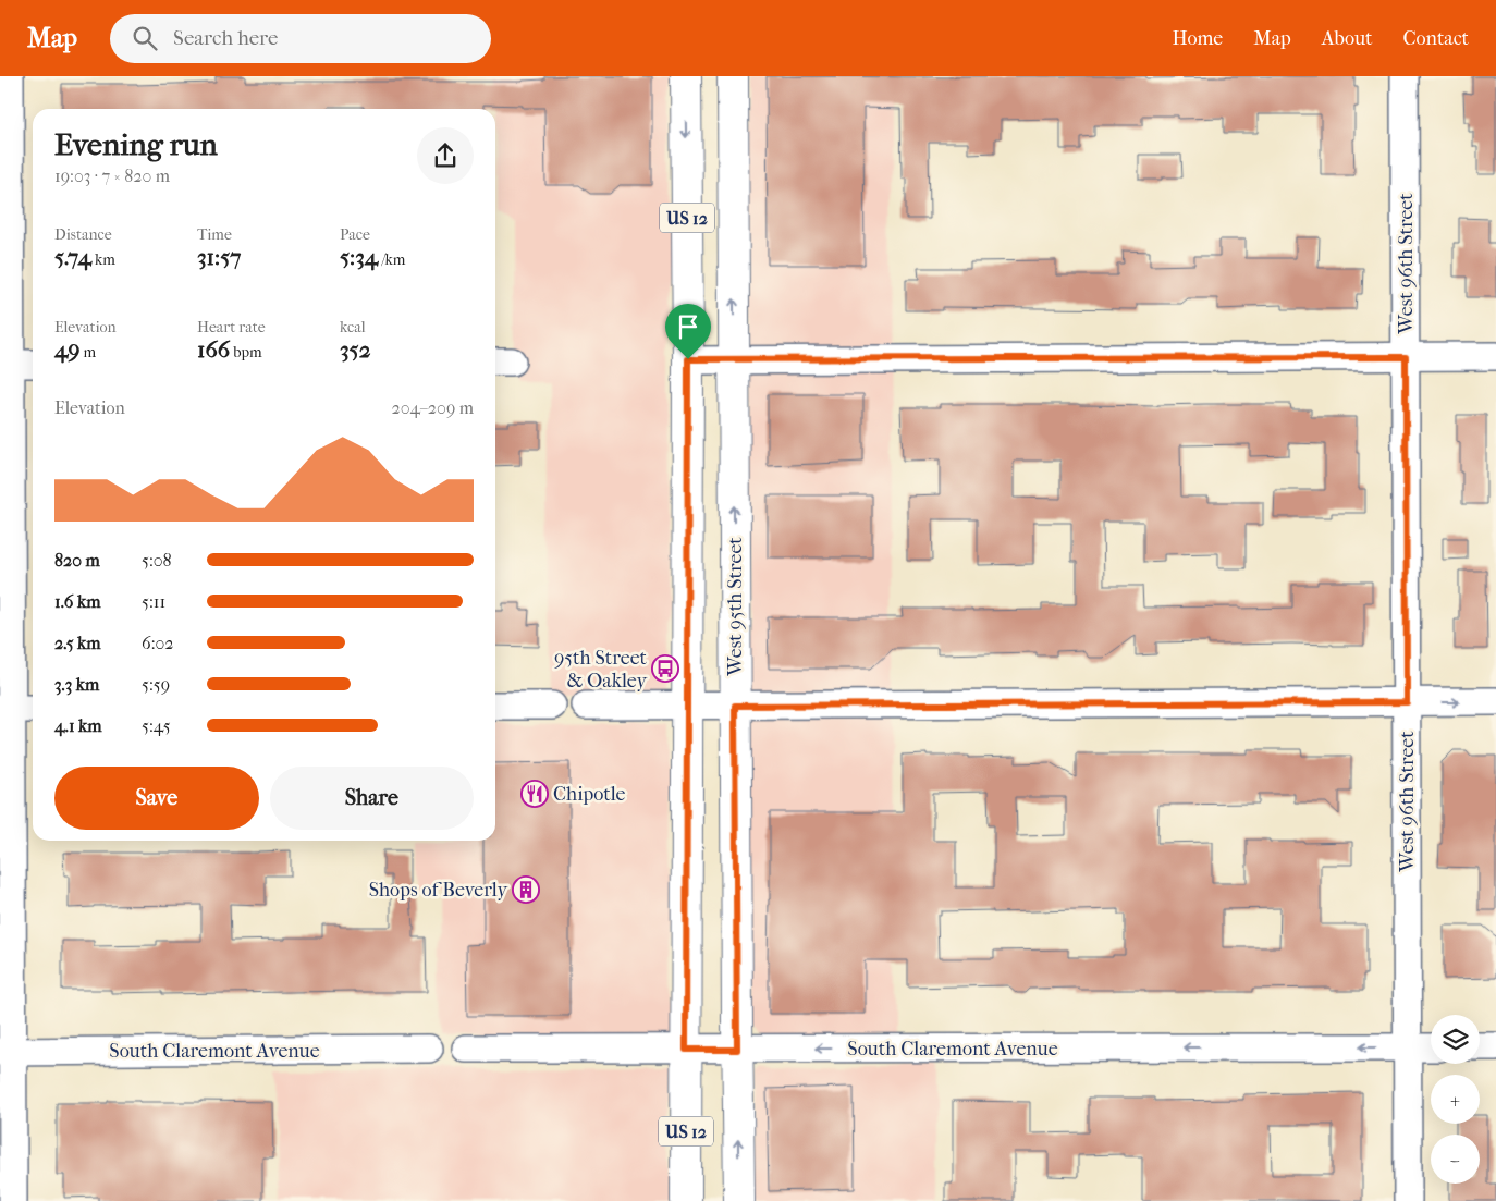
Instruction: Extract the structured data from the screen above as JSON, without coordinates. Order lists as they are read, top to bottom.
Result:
{
  "streets": {
    "main road": ["US 12", "West 95th Street"],
    "street": ["West 96th Street", "South Claremont Avenue"]
  },
  "crossings": [
    ["US 12", "South Claremont Avenue"],
    ["West 96th Street", "South Claremont Avenue"],
    ["West 95th Street", "South Claremont Avenue"]
  ],
  "one_way": ["South Claremont Avenue"],
  "places": {
    "bus stop": ["95th Street & Oakley"],
    "restaurant": ["Chipotle"],
    "building": ["Shops of Beverly"]
  },
  "page": {
    "header": "Map",
    "search": "Search here",
    "nav": [
      "Home",
      "Map",
      "About",
      "Contact"
    ],
    "heading": ["Evening run", "19:03 · 7 × 820 m"],
    "stats": [
      ["Distance", "5.74 km"],
      ["Time", "31:57"],
      ["Pace", "5:34 /km"],
      ["Elevation", "49 m"],
      ["Heart rate", "166 bpm"],
      ["kcal", "352"]
    ],
    "chart": ["Elevation", "204–209 m"],
    "list": [
      {
        "name": "820 m",
        "note": "5:08"
      },
      {
        "name": "1.6 km",
        "note": "5:11"
      },
      {
        "name": "2.5 km",
        "note": "6:02"
      },
      {
        "name": "3.3 km",
        "note": "5:59"
      },
      {
        "name": "4.1 km",
        "note": "5:45"
      }
    ],
    "buttons": ["Save", "Share"],
    "map_buttons": ["+", "−"]
  }
}
